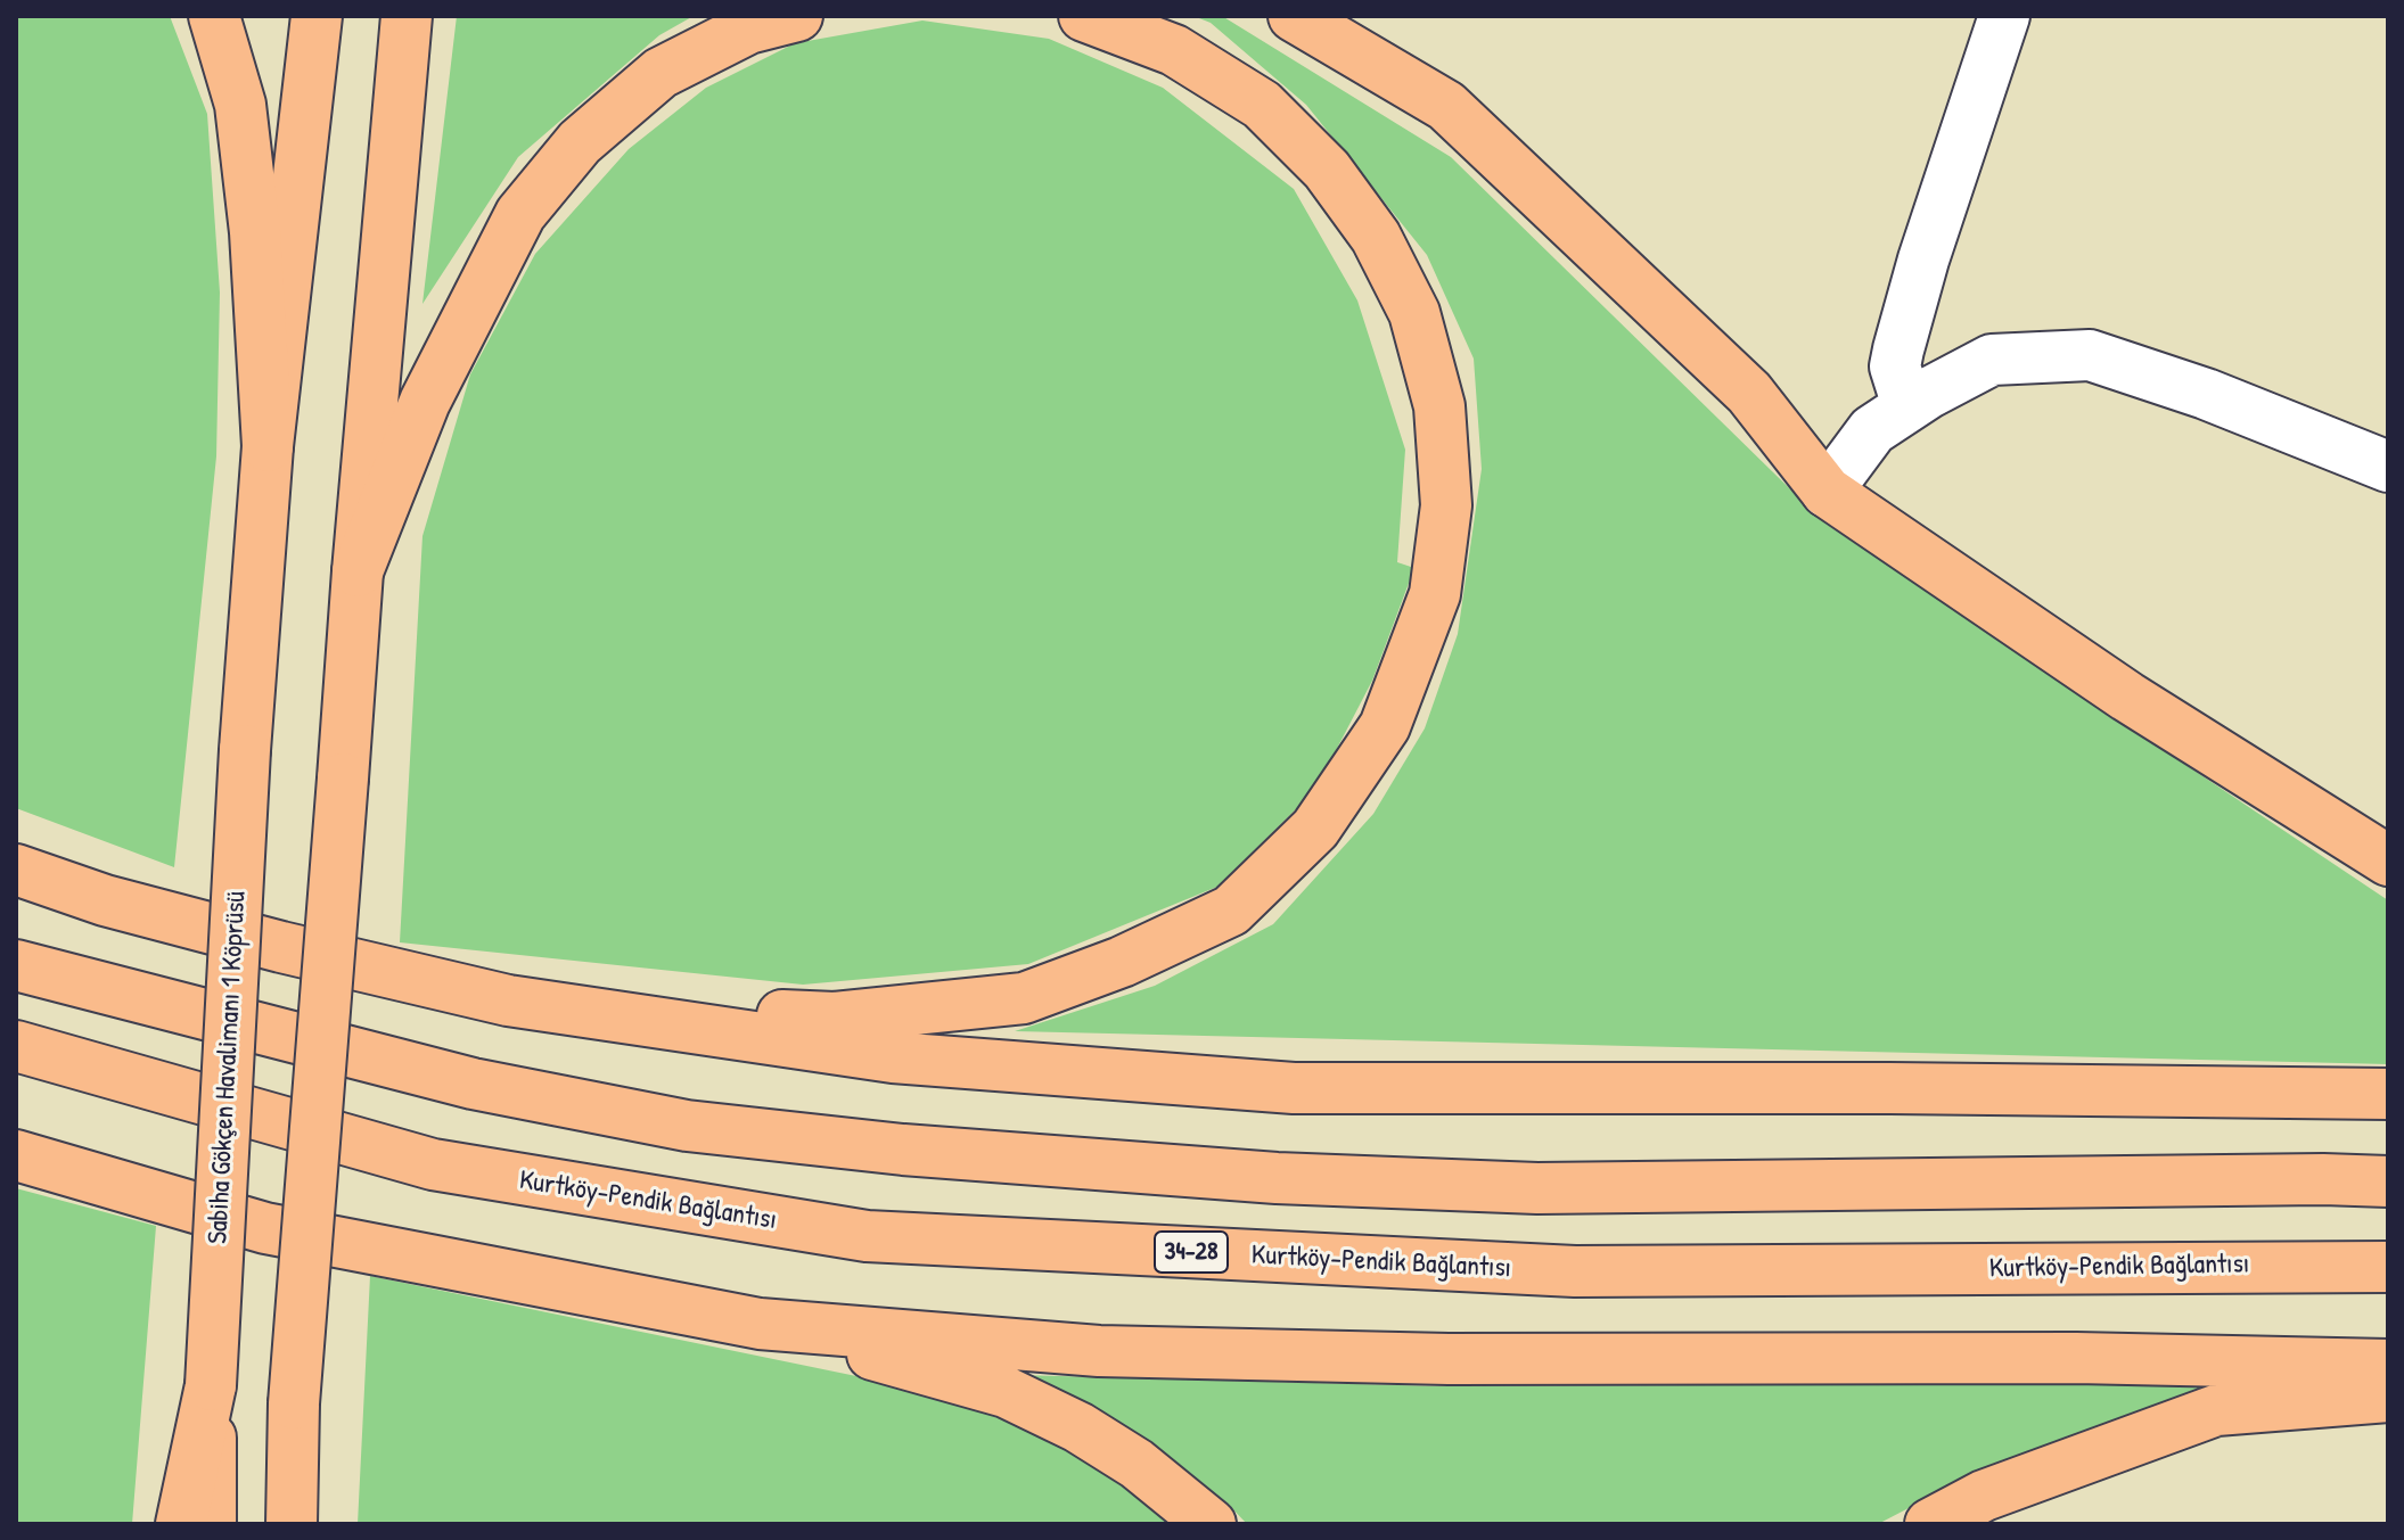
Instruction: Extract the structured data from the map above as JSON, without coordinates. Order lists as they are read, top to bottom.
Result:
{
  "streets": {
    "main road": ["Sabiha Gökçen Havalimanı 1 Köprüsü", "Kurtköy-Pendik Bağlantısı", "34-28"]
  }
}
